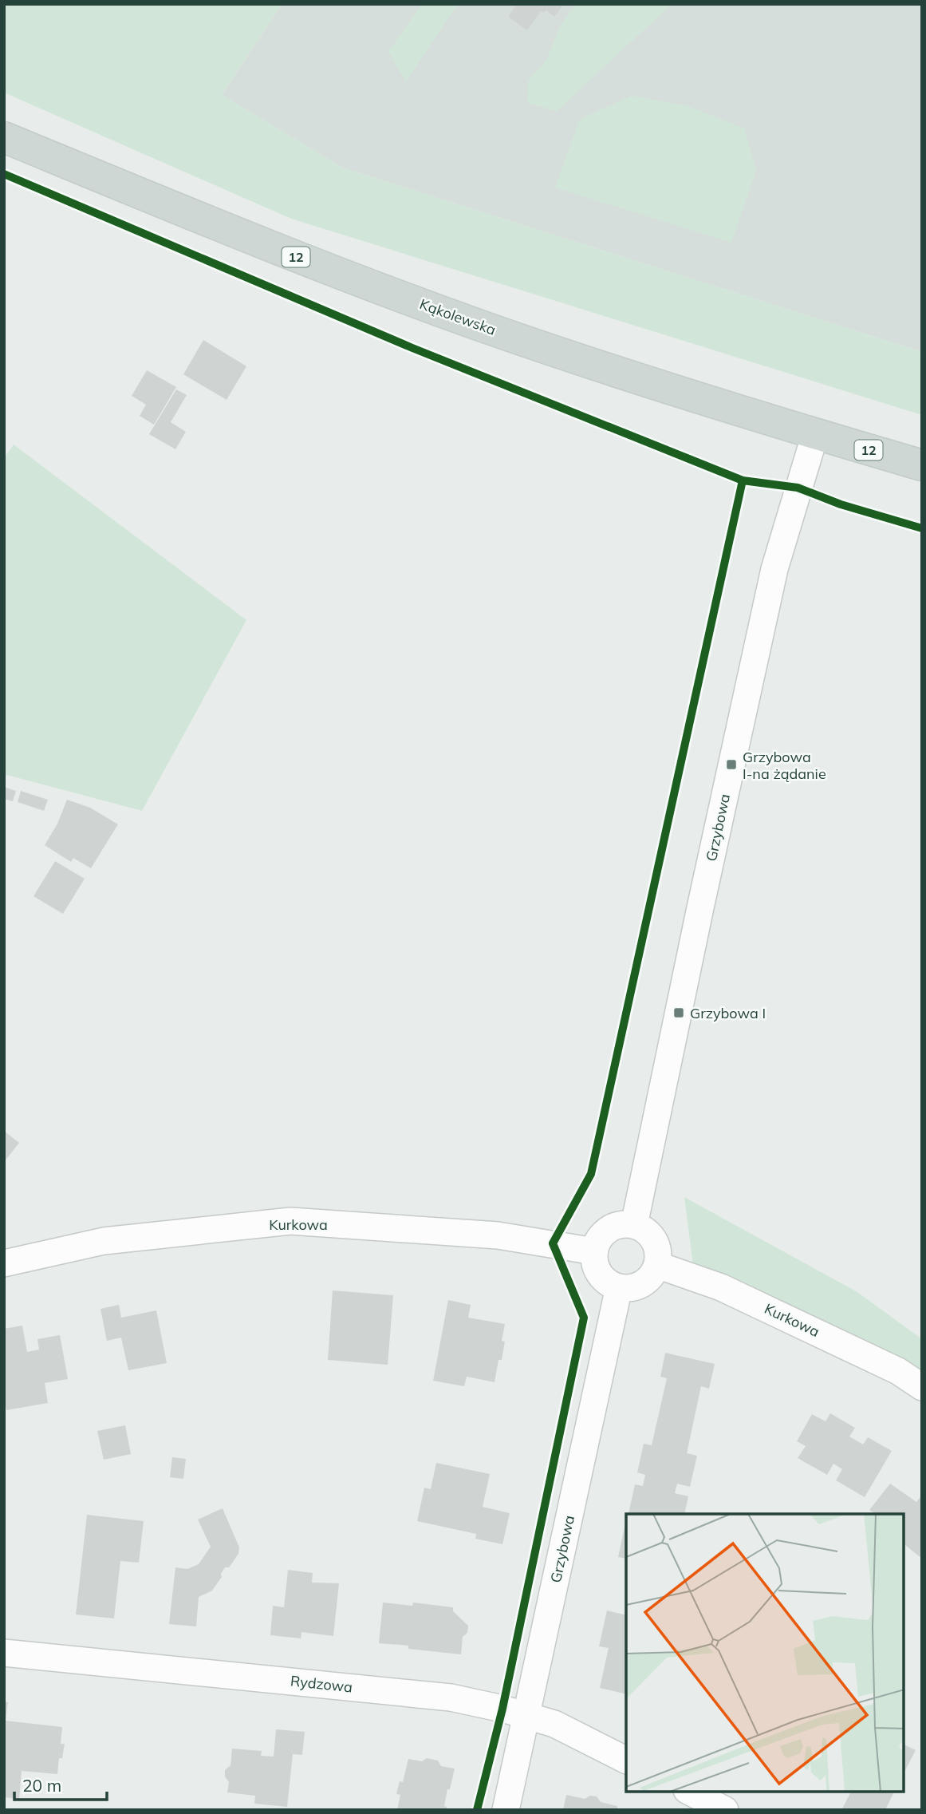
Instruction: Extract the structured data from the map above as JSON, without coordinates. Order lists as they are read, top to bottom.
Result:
{
  "streets": {
    "main road": ["12", "Kąkolewska"],
    "street": ["Grzybowa", "Kurkowa", "Rydzowa"]
  },
  "crossings": [
    ["Kąkolewska", "Grzybowa"],
    ["Grzybowa", "Kurkowa"],
    ["Grzybowa", "Rydzowa"]
  ],
  "places": {
    "transit": ["Grzybowa I-na żądanie", "Grzybowa I"]
  },
  "scale_bar": "20 m"
}
